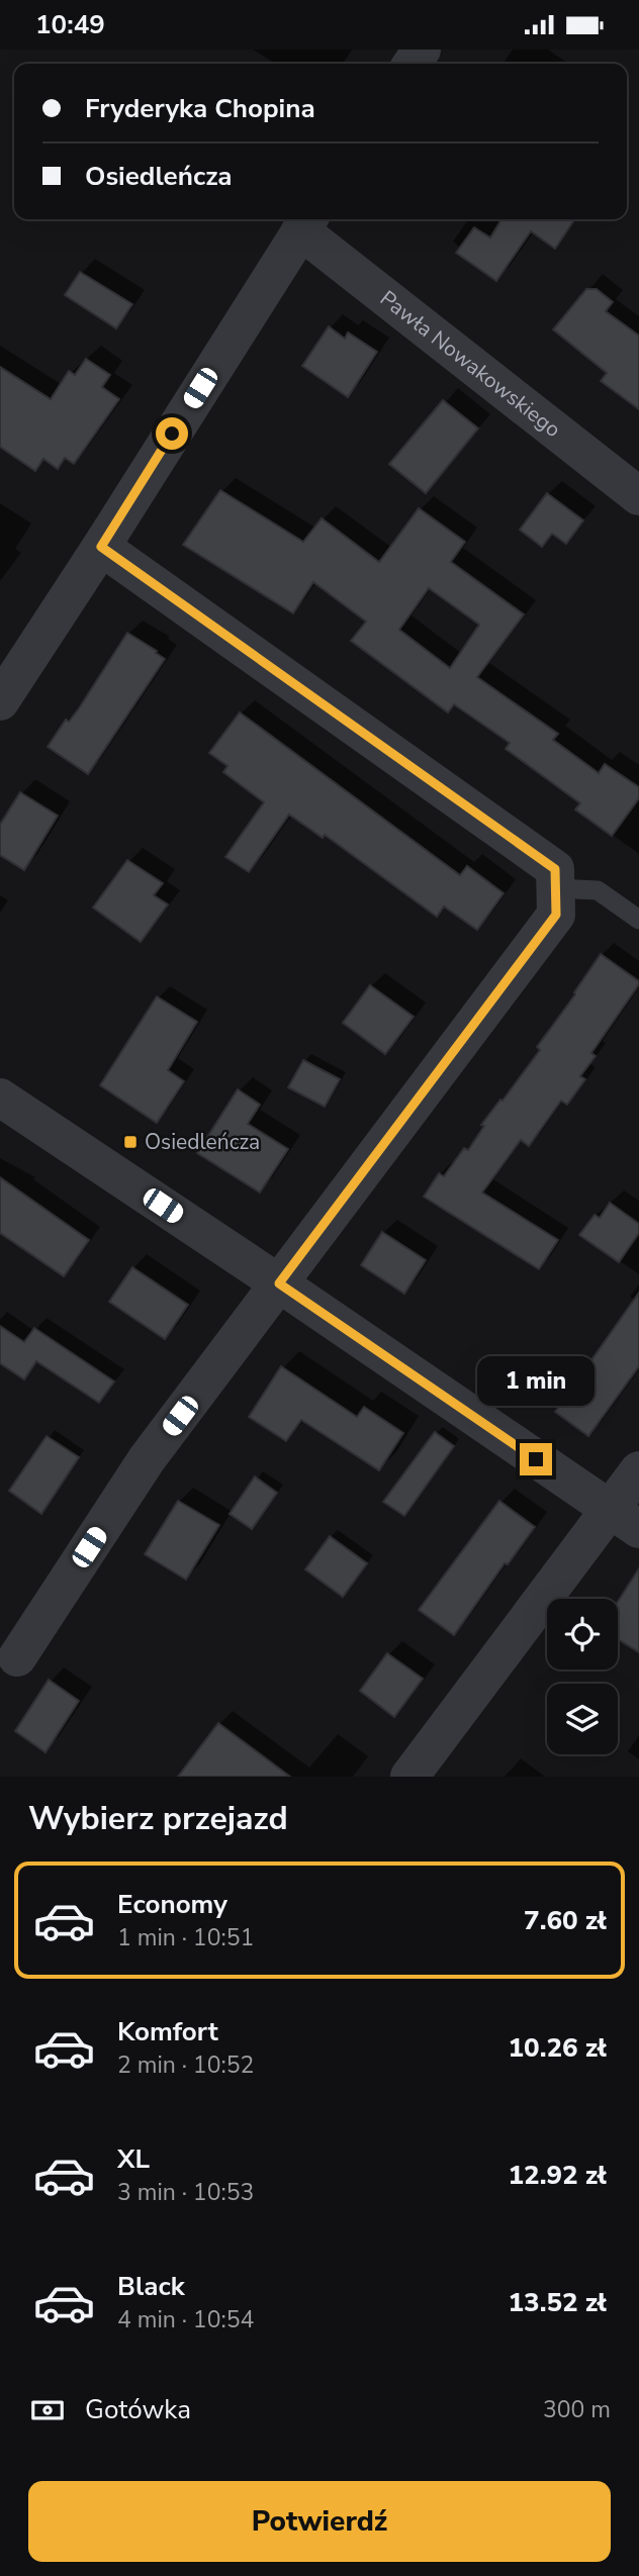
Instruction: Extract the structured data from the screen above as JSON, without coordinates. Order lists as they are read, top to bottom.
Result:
{
  "streets": {
    "street": ["Pawła Nowakowskiego"]
  },
  "places": {
    "transit": ["Osiedleńcza"]
  },
  "page": {
    "status": "10:49",
    "banner": ["Fryderyka Chopina", "Osiedleńcza"],
    "bubble": "1 min",
    "heading": "Wybierz przejazd",
    "list": [
      {
        "name": "Economy",
        "note": "1 min · 10:51",
        "value": "7.60 zł"
      },
      {
        "name": "Komfort",
        "note": "2 min · 10:52",
        "value": "10.26 zł"
      },
      {
        "name": "XL",
        "note": "3 min · 10:53",
        "value": "12.92 zł"
      },
      {
        "name": "Black",
        "note": "4 min · 10:54",
        "value": "13.52 zł"
      }
    ],
    "pay": ["Gotówka", "300 m"],
    "buttons": "Potwierdź"
  }
}
